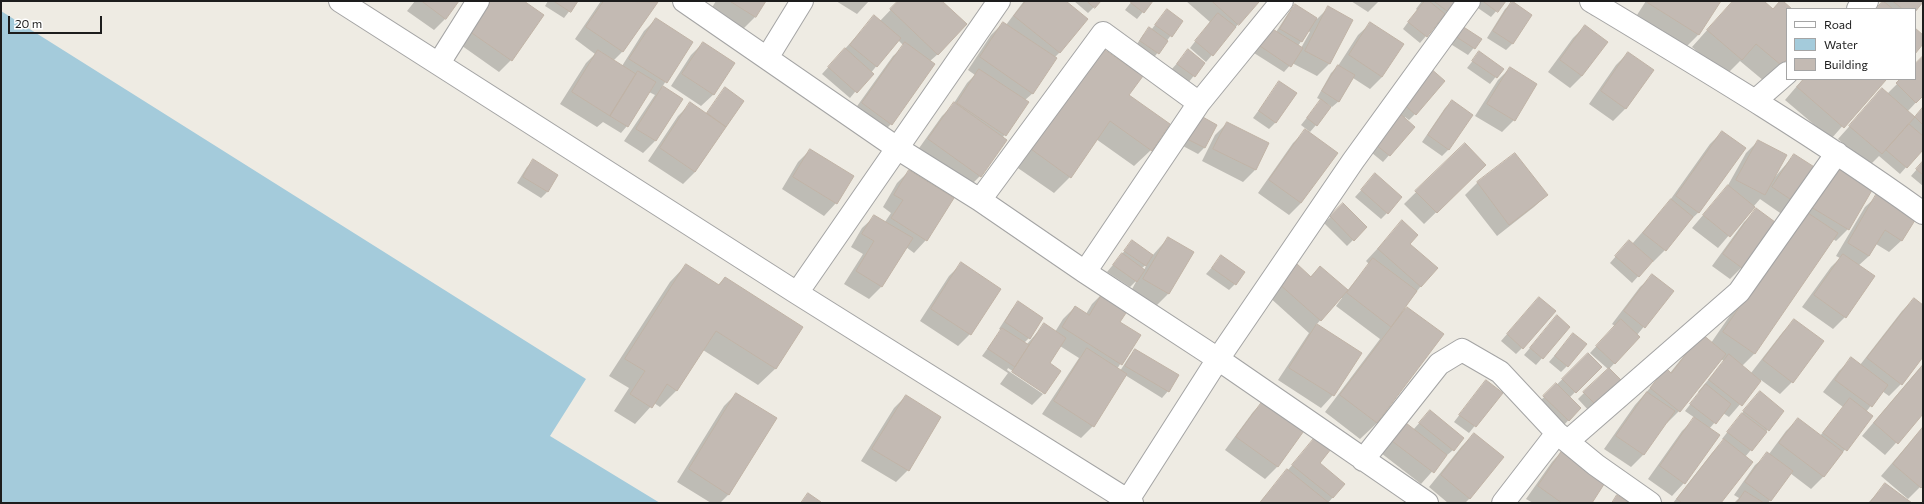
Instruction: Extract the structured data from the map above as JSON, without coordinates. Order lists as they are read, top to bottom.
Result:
{
  "legend": ["Road", "Water", "Building"],
  "scale_bar": "20 m"
}
